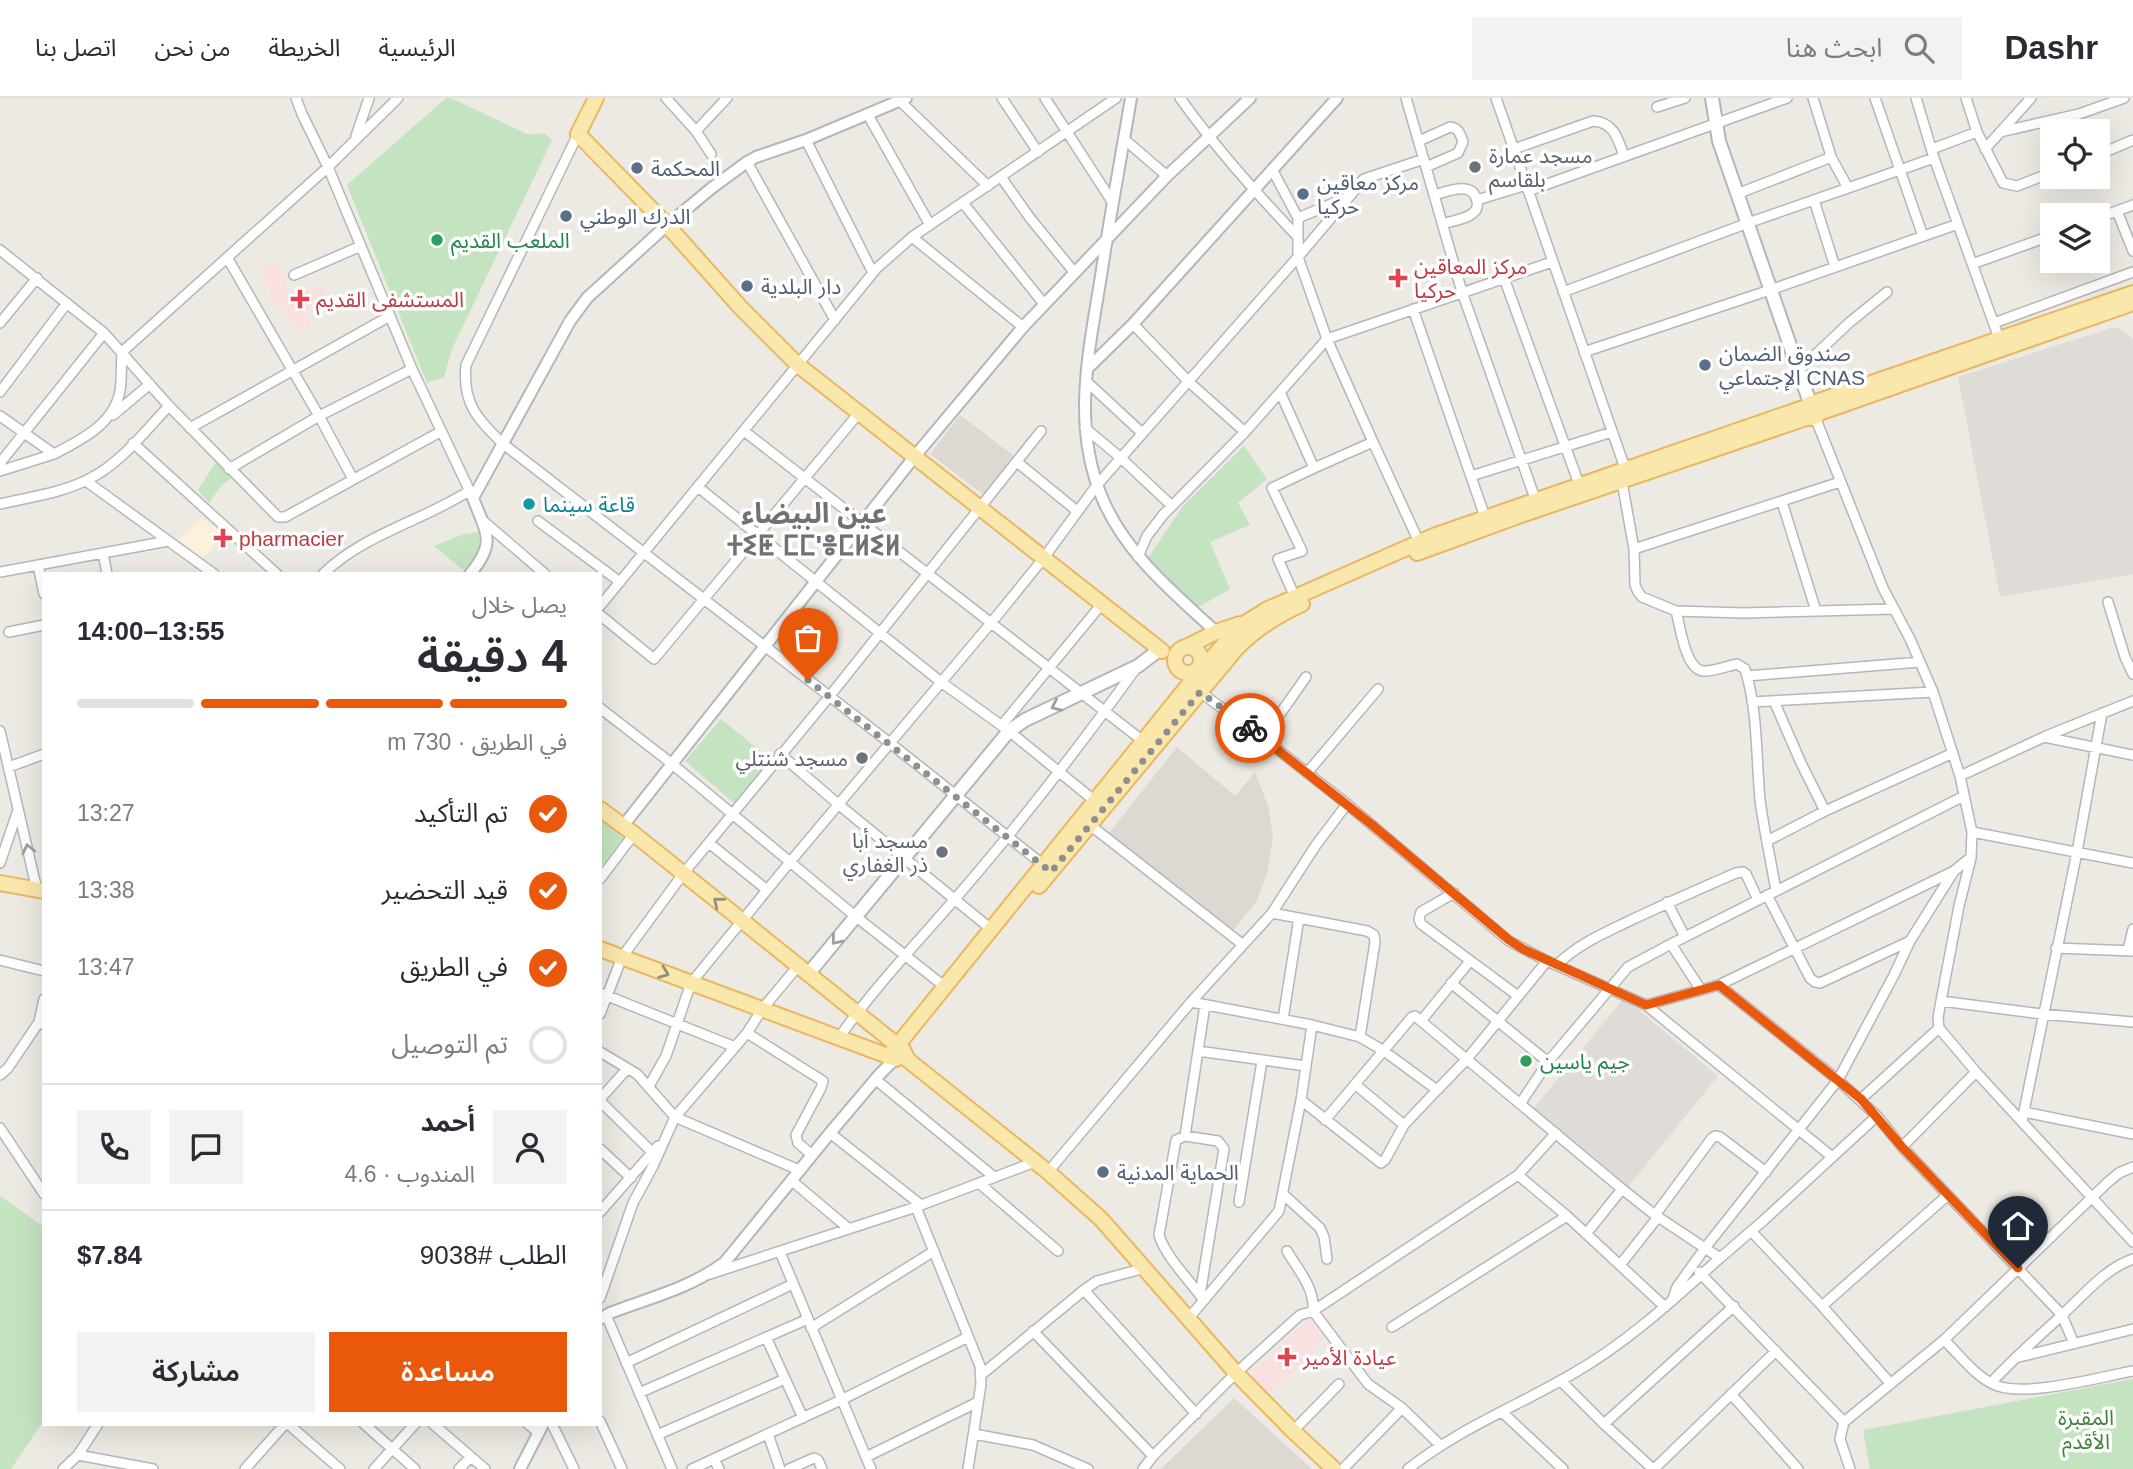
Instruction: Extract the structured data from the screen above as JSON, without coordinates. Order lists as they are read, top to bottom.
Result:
{
  "districts": ["عين البيضاء ⵜⵉⵟ ⵎⵎ'ⴻⵎⵍⵉⵍ"],
  "parks": ["المقبرة الأقدم"],
  "places": {
    "other": [
      "مسجد عمارة بلقاسم",
      "المحكمة",
      "مركز معاقين حركيا",
      "الدرك الوطني",
      "الملعب القديم",
      "دار البلدية",
      "صندوق الضمان الإجتماعي CNAS",
      "قاعة سينما",
      "مسجد شنتلي",
      "مسجد أبا ذر الغفاري",
      "جيم ياسين",
      "الحماية المدنية"
    ],
    "health": [
      "مركز المعاقين حركيا",
      "المستشفى القديم",
      "pharmacier",
      "عيادة الأمير"
    ]
  },
  "page": {
    "header": "Dashr",
    "search": "ابحث هنا",
    "nav": [
      "الرئيسية",
      "الخريطة",
      "من نحن",
      "اتصل بنا"
    ],
    "heading": ["4 دقيقة", "يصل خلال", "13:55–14:00"],
    "panel": [
      "أحمد",
      "المندوب · 4.6",
      "الطلب #9038",
      "$7.84"
    ],
    "bar": "في الطريق · 730 m",
    "list": [
      ["تم التأكيد", "13:27"],
      ["قيد التحضير", "13:38"],
      ["في الطريق", "13:47"],
      "تم التوصيل"
    ],
    "buttons": ["مساعدة", "مشاركة"]
  }
}
